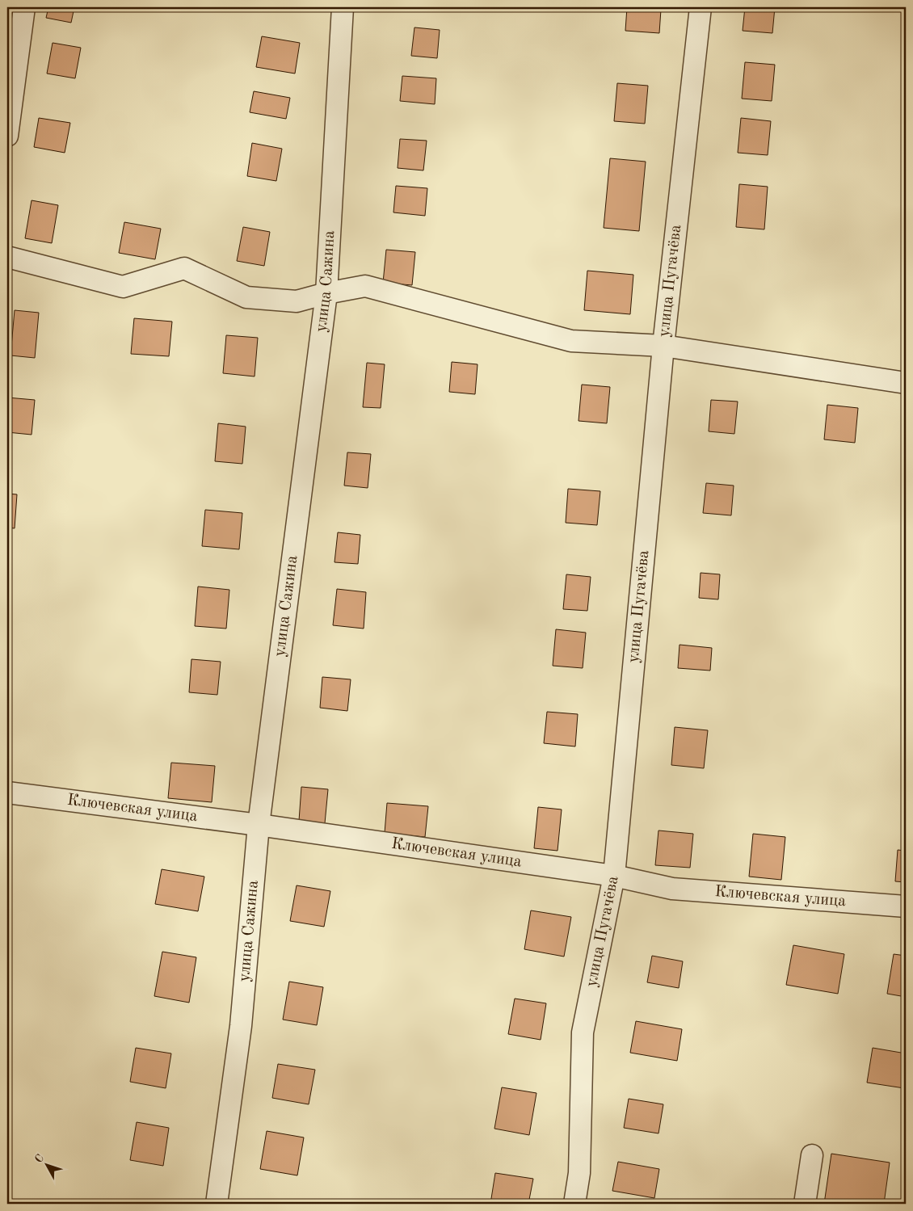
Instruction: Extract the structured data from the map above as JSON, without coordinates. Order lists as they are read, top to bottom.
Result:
{
  "streets": {
    "street": ["улица Пугачёва", "улица Сажина", "Ключевская улица"]
  },
  "crossings": [
    ["улица Пугачёва", "Ключевская улица"],
    ["улица Сажина", "Ключевская улица"]
  ],
  "north": "top left"
}
